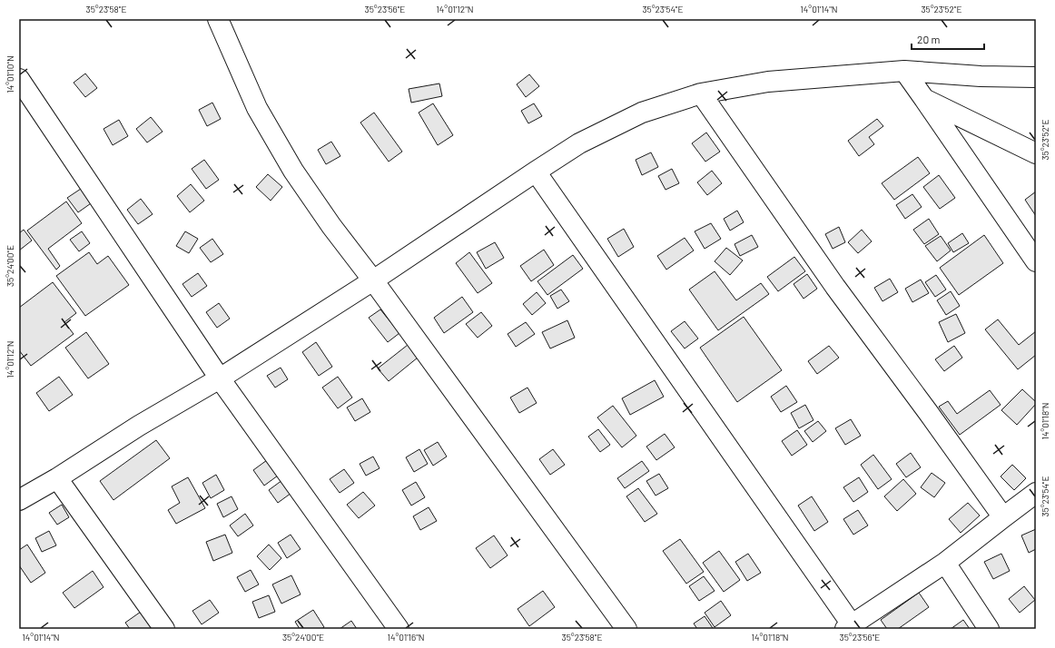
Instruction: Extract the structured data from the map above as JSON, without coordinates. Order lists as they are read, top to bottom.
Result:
{
  "scale_bar": "20 m",
  "coordinates": [
    "35°23'58\"E",
    "35°23'56\"E",
    "14°01'12\"N",
    "35°23'54\"E",
    "14°01'14\"N",
    "35°23'52\"E",
    "14°01'10\"N",
    "35°24'00\"E",
    "14°01'18\"N",
    "14°01'16\"N"
  ]
}
